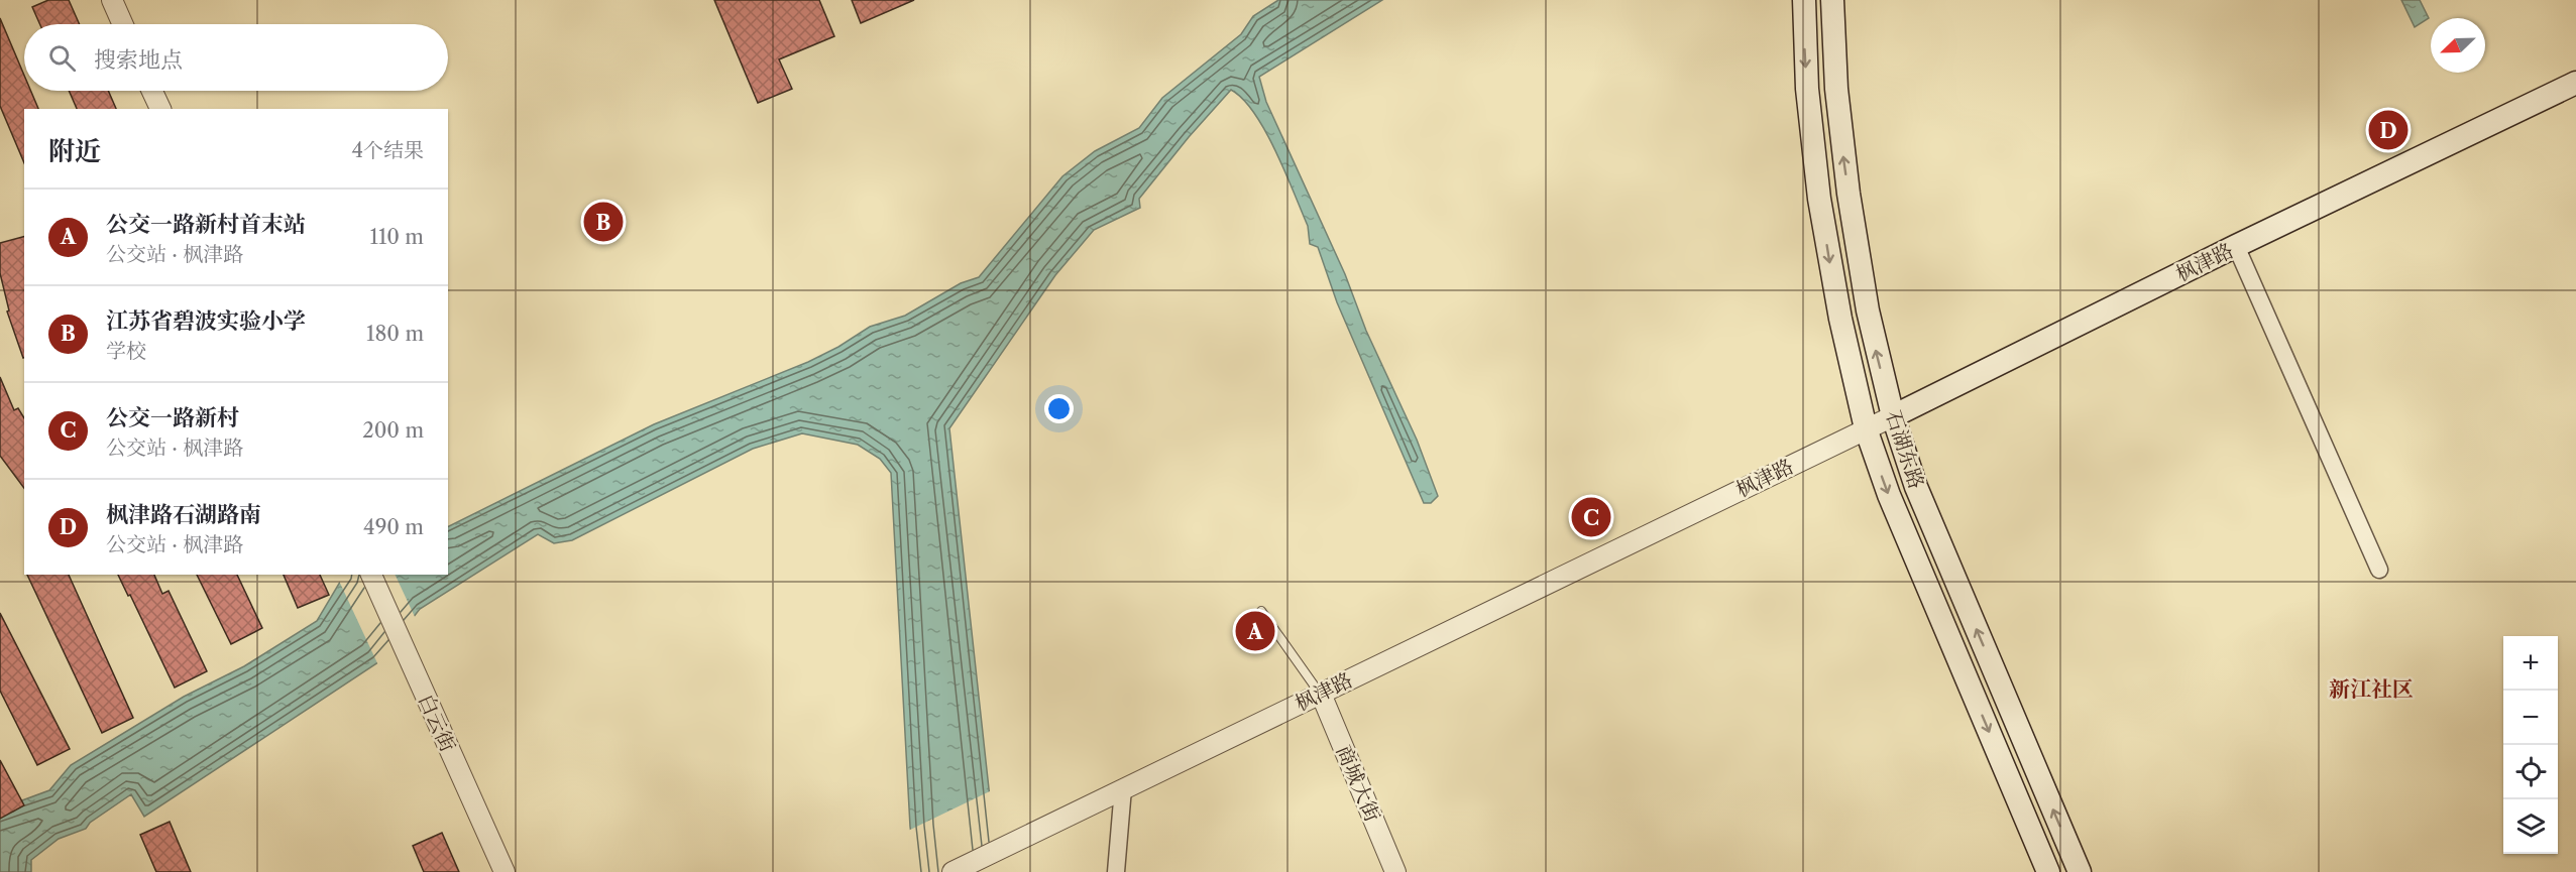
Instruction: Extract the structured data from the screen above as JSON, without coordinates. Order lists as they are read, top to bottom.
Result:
{
  "streets": {
    "main road": ["枫津路", "石湖东路"],
    "street": ["白云街", "商城大街"]
  },
  "crossings": [
    ["枫津路", "石湖东路"],
    ["枫津路", "商城大街"]
  ],
  "districts": ["新江社区"],
  "north": "bottom left",
  "page": {
    "search": "搜索地点",
    "pins": [
      "D",
      "B",
      "C",
      "A"
    ],
    "heading": ["附近", "4个结果"],
    "list": [
      {
        "mark": "A",
        "name": "公交一路新村首末站",
        "note": "公交站 · 枫津路",
        "value": "110 m"
      },
      {
        "mark": "B",
        "name": "江苏省碧波实验小学",
        "note": "学校",
        "value": "180 m"
      },
      {
        "mark": "C",
        "name": "公交一路新村",
        "note": "公交站 · 枫津路",
        "value": "200 m"
      },
      {
        "mark": "D",
        "name": "枫津路石湖路南",
        "note": "公交站 · 枫津路",
        "value": "490 m"
      }
    ],
    "map_buttons": ["+", "−"]
  }
}
